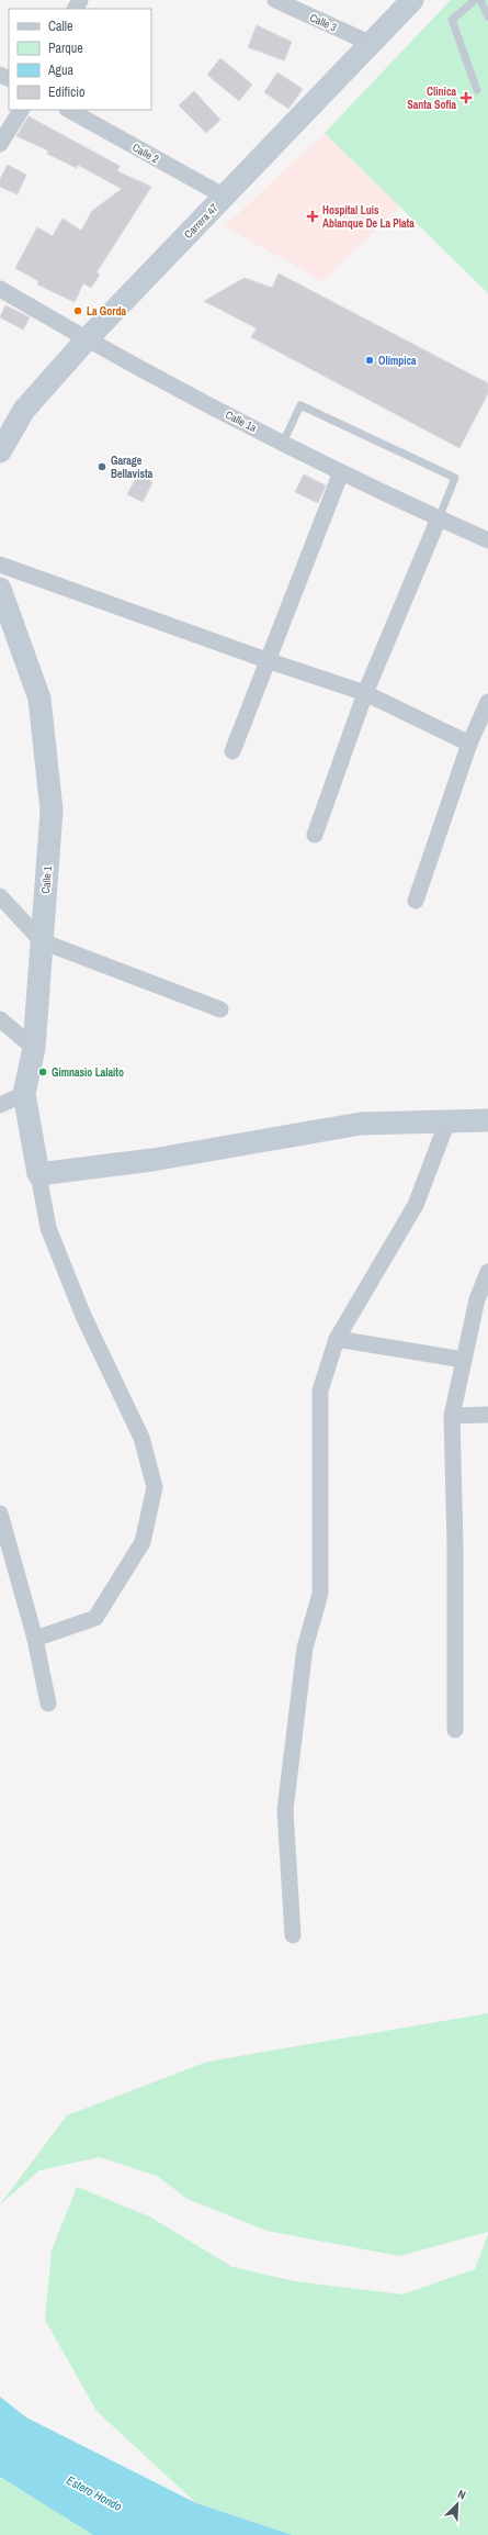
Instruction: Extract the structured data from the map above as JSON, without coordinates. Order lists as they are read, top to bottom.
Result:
{
  "streets": {
    "main road": ["Carrera 47", "Calle 1"],
    "street": ["Calle 3", "Calle 2", "Calle 1a"]
  },
  "crossings": [
    ["Calle 3", "Carrera 47"],
    ["Calle 2", "Carrera 47"],
    ["Carrera 47", "Calle 1a"]
  ],
  "water": ["Estero Hondo"],
  "places": {
    "health": ["Clinica Santa Sofia", "Hospital Luis Ablanque De La Plata"],
    "other": [
      "La Gorda",
      "Olímpica",
      "Garage Bellavista",
      "Gimnasio Lalaito"
    ]
  },
  "legend": [
    "Calle",
    "Parque",
    "Agua",
    "Edificio"
  ],
  "north": "top right"
}
